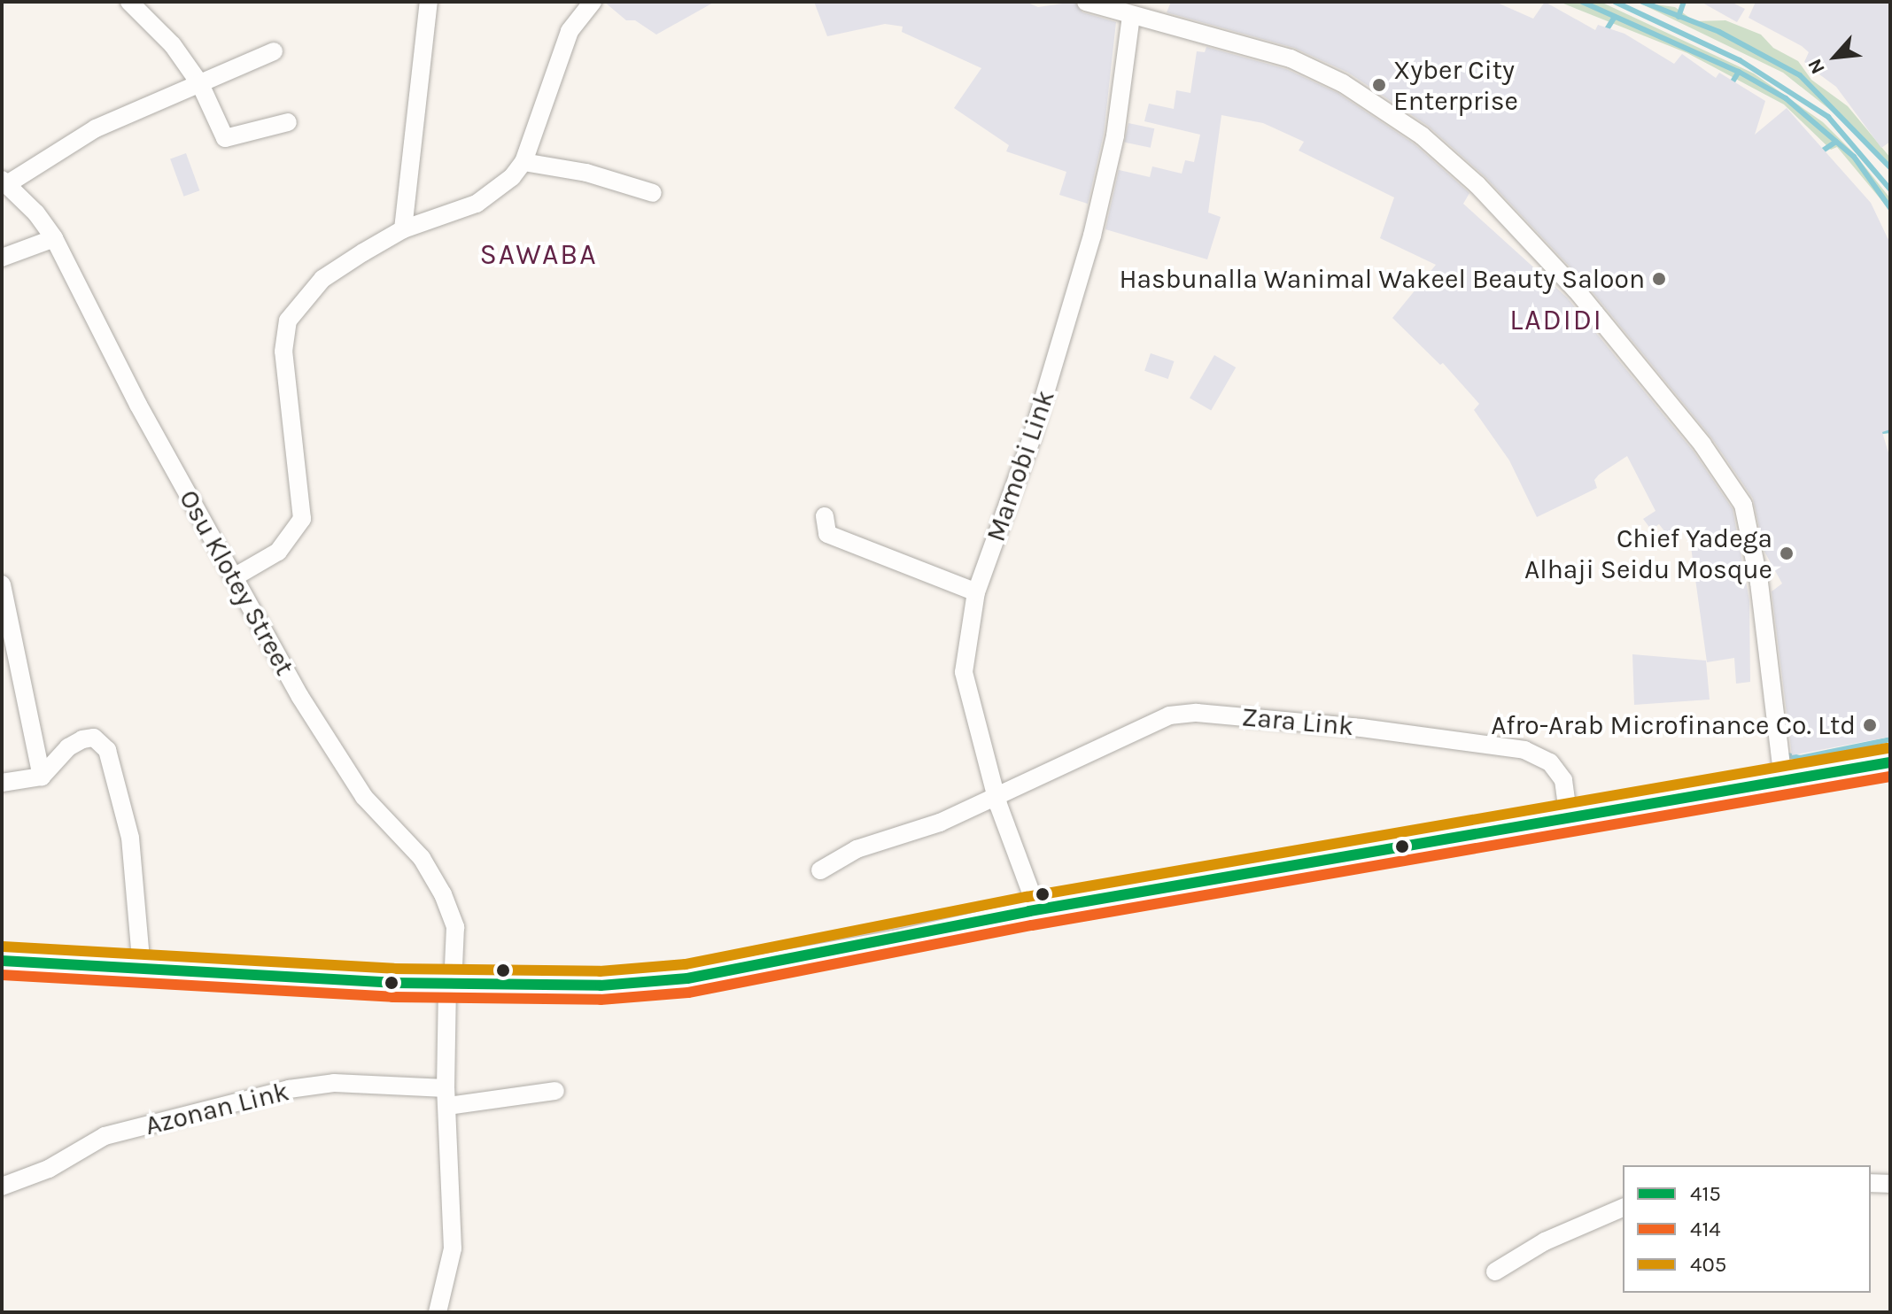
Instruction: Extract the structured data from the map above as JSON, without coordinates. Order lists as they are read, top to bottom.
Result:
{
  "streets": {
    "street": [
      "Mamobi Link",
      "Osu Klotey Street",
      "Zara Link",
      "Azonan Link"
    ]
  },
  "crossings": [
    ["Mamobi Link", "Zara Link"],
    ["Osu Klotey Street", "Azonan Link"]
  ],
  "districts": ["SAWABA", "LADIDI"],
  "places": [
    "Xyber City Enterprise",
    "Hasbunalla Wanimal Wakeel Beauty Saloon",
    "Chief Yadega Alhaji Seidu Mosque",
    "Afro-Arab Microfinance Co. Ltd"
  ],
  "lines": ["transit line 405", "transit line 415", "transit line 414"],
  "legend": ["415", "414", "405"],
  "north": "bottom left"
}
